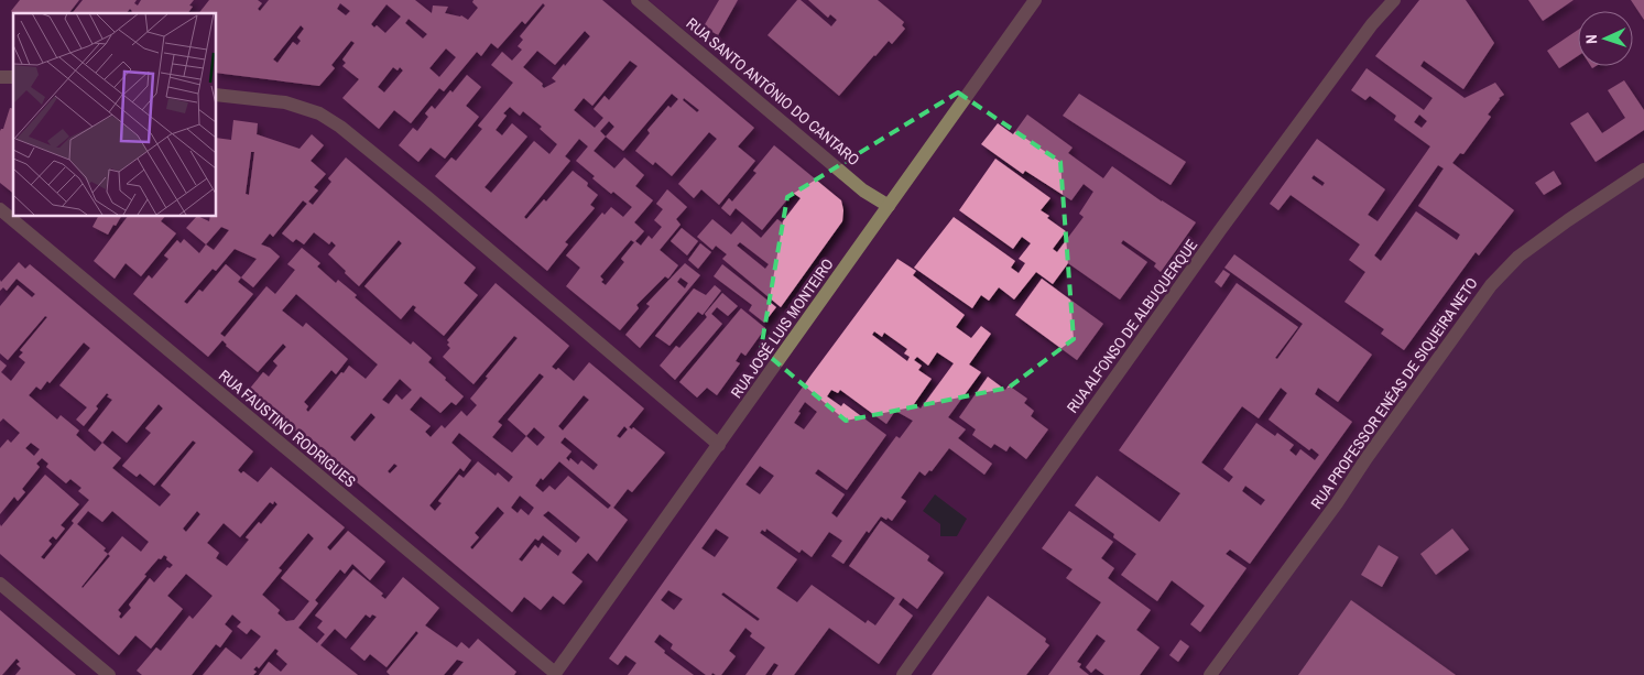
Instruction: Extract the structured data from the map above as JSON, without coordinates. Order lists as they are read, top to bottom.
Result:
{
  "streets": {
    "street": [
      "RUA SANTO ANTÔNIO DO CANTARO",
      "RUA ALFONSO DE ALBUQUERQUE",
      "RUA JOSÉ LUIS MONTEIRO",
      "RUA PROFESSOR ENÉAS DE SIQUEIRA NETO",
      "RUA FAUSTINO RODRIGUES"
    ]
  },
  "crossings": [
    ["RUA SANTO ANTÔNIO DO CANTARO", "RUA JOSÉ LUIS MONTEIRO"],
    ["RUA JOSÉ LUIS MONTEIRO", "RUA FAUSTINO RODRIGUES"]
  ],
  "north": "left"
}
